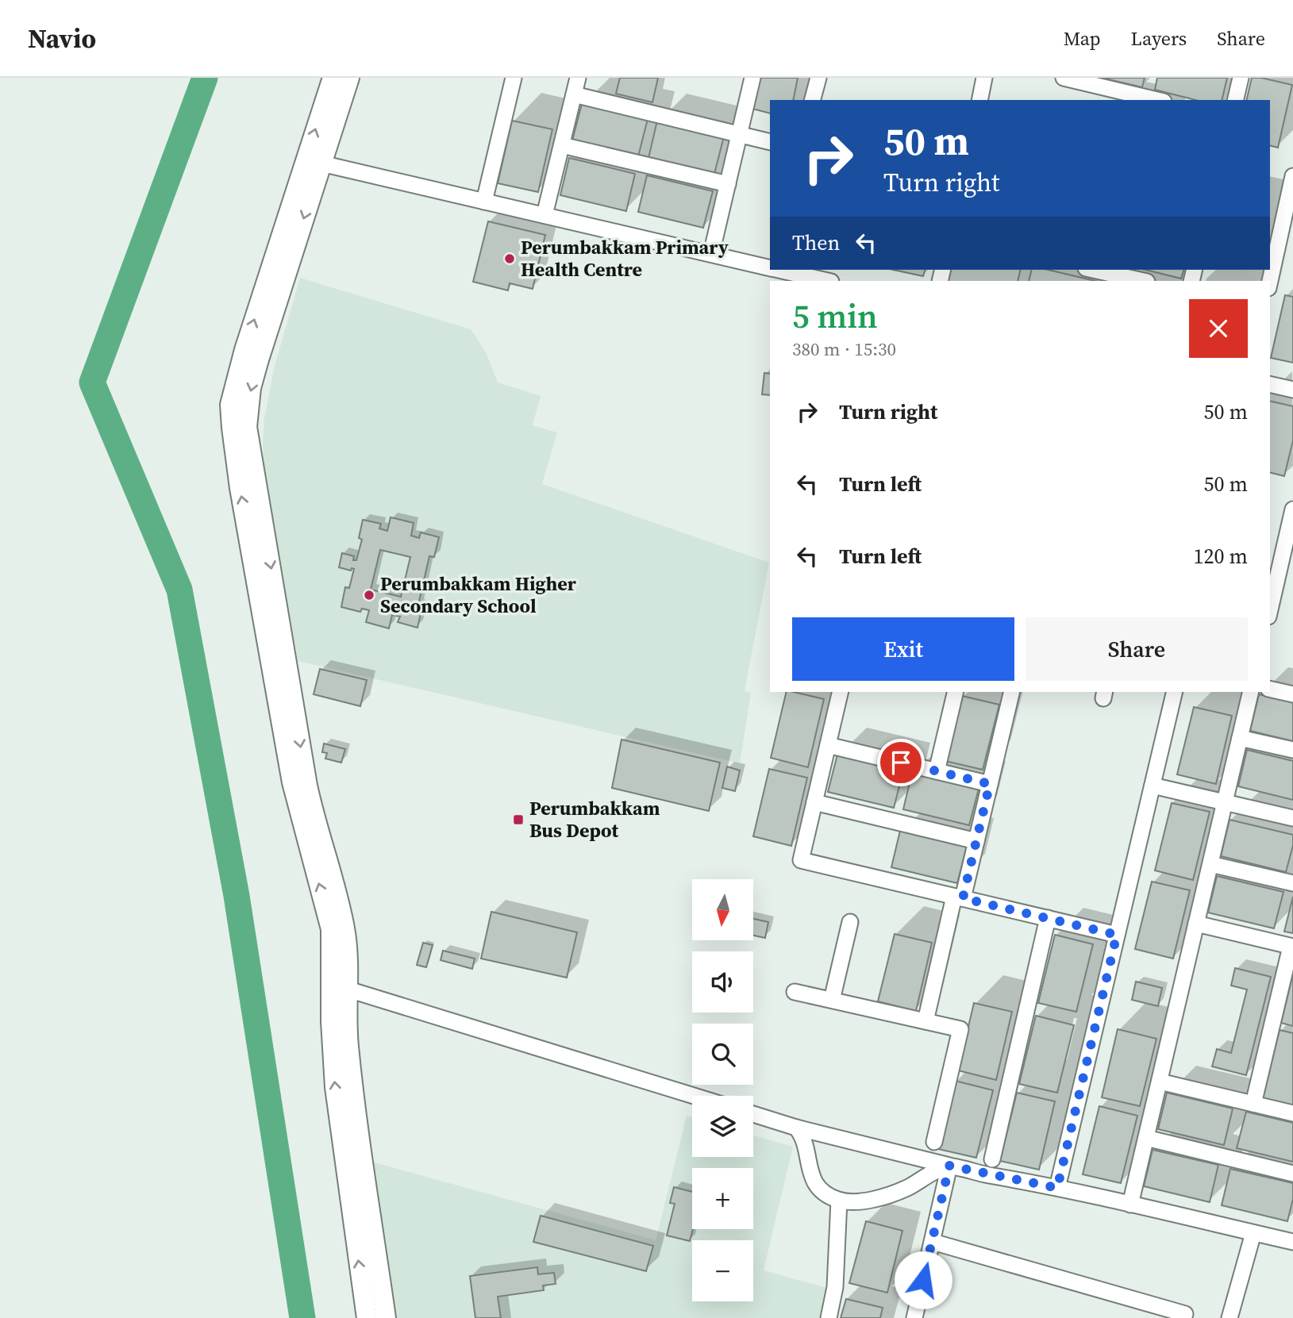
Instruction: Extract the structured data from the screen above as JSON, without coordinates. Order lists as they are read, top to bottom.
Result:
{
  "places": {
    "other": ["Perumbakkam Primary Health Centre", "Perumbakkam Higher Secondary School"],
    "transit": ["Perumbakkam Bus Depot"]
  },
  "north": "bottom",
  "page": {
    "header": "Navio",
    "nav": ["Map", "Layers", "Share"],
    "turn": ["50 m", "Turn right"],
    "then": "Then",
    "heading": ["5 min", "380 m · 15:30"],
    "list": [
      {
        "name": "Turn right",
        "value": "50 m"
      },
      {
        "name": "Turn left",
        "value": "50 m"
      },
      {
        "name": "Turn left",
        "value": "120 m"
      }
    ],
    "buttons": ["Exit", "Share"],
    "map_buttons": ["+", "−"]
  }
}
